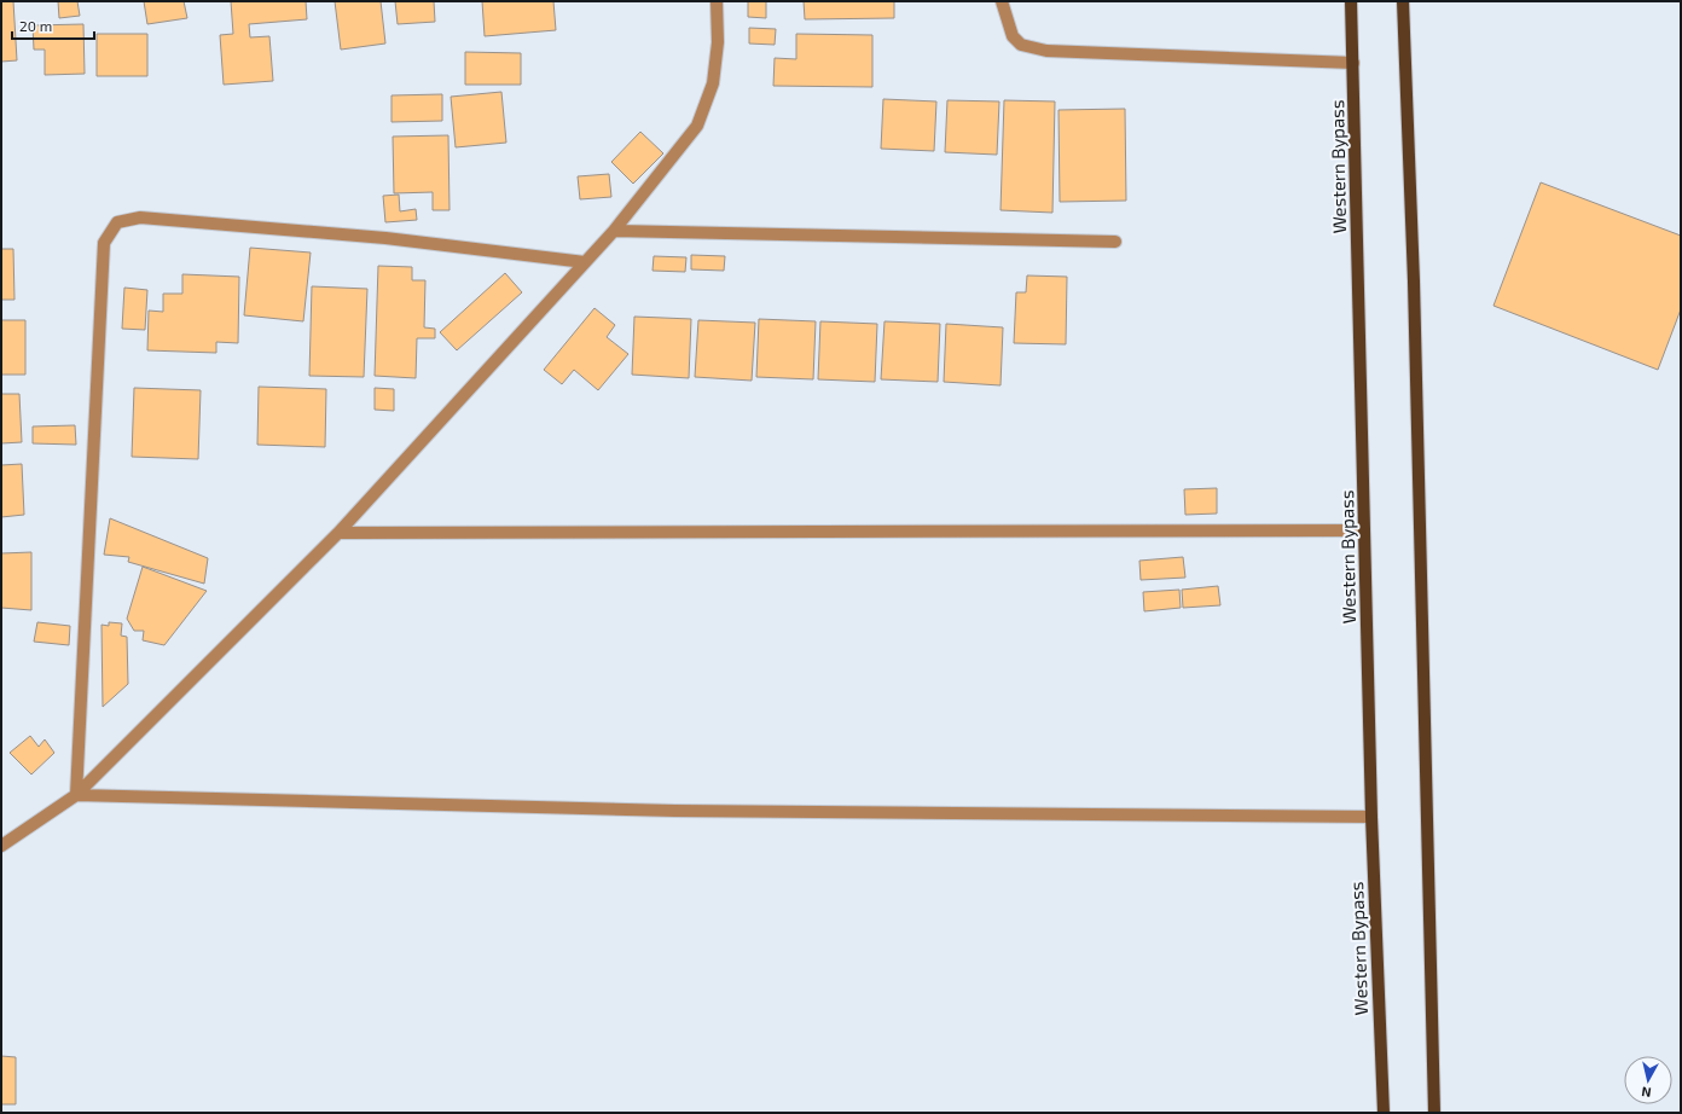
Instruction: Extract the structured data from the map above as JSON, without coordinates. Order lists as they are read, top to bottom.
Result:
{
  "streets": {
    "main road": ["Western Bypass"]
  },
  "scale_bar": "20 m",
  "north": "bottom"
}
